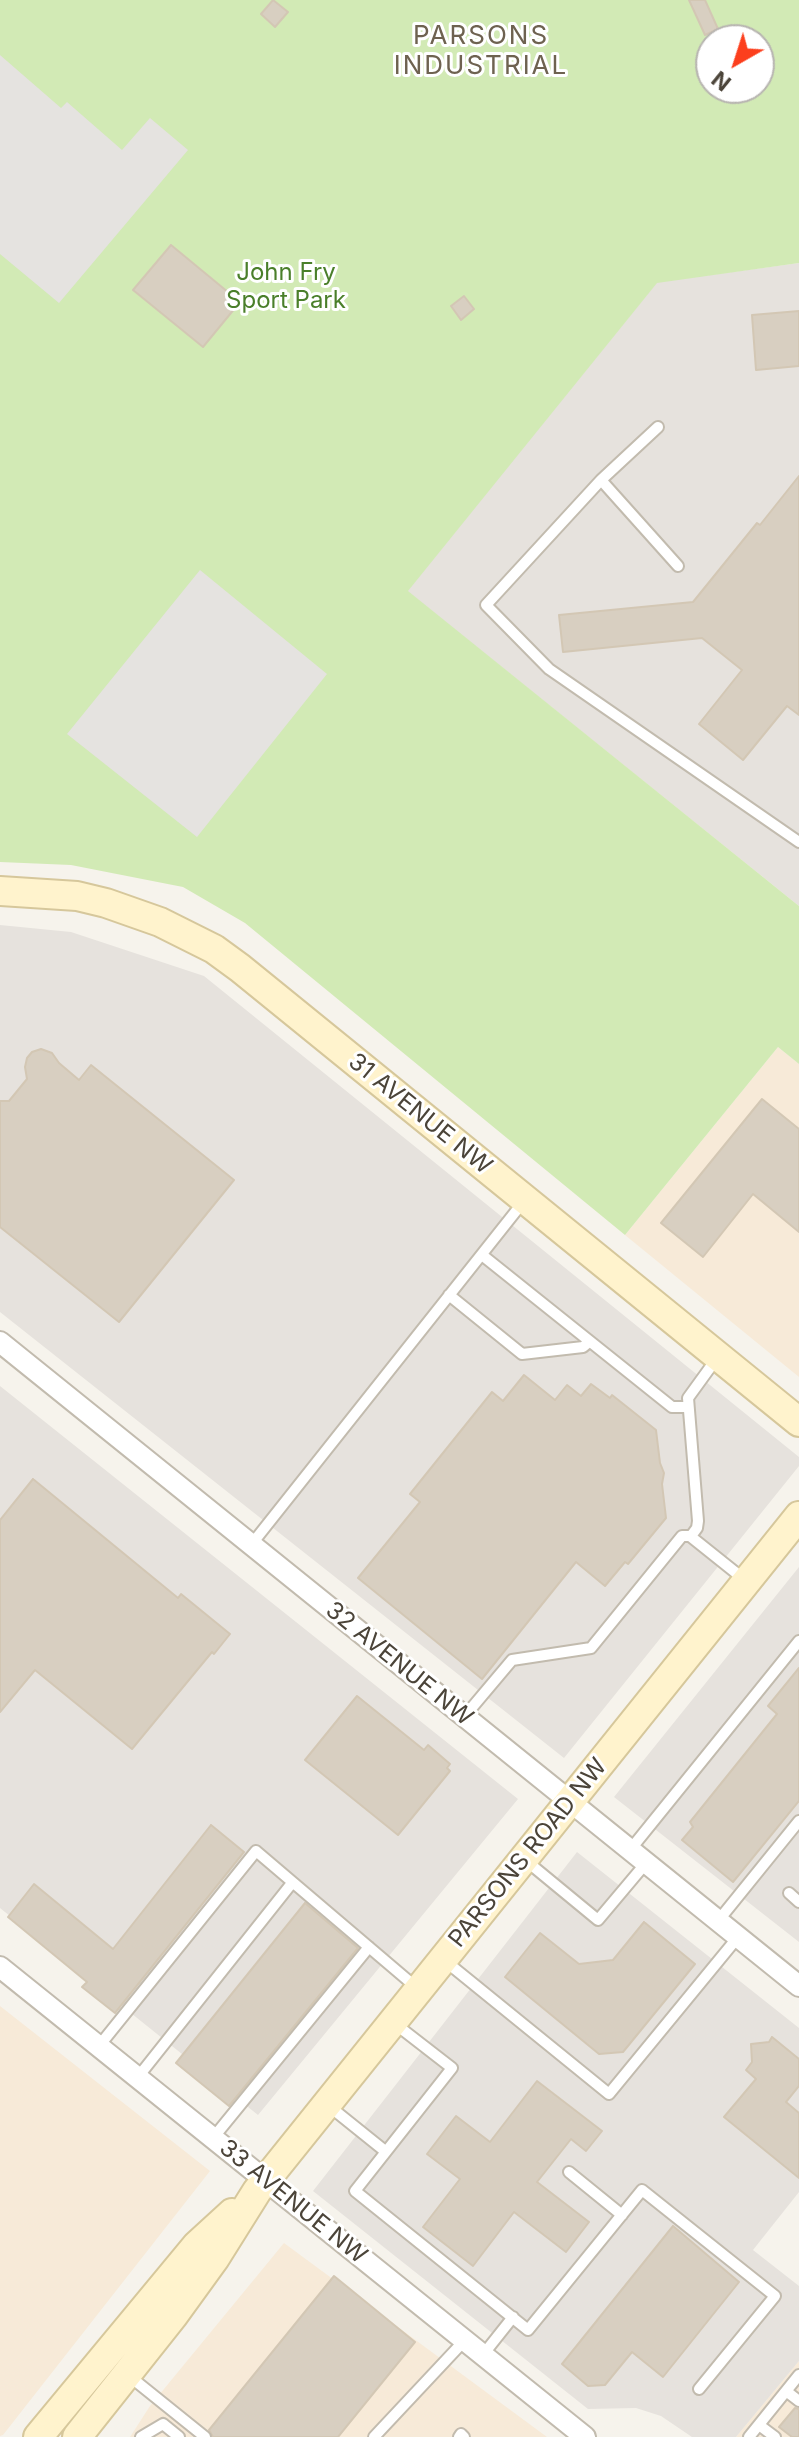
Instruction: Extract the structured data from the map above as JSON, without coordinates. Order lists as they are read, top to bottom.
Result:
{
  "streets": {
    "main road": ["31 AVENUE NW", "PARSONS ROAD NW"],
    "street": ["32 AVENUE NW", "33 AVENUE NW"]
  },
  "crossings": [
    ["32 AVENUE NW", "PARSONS ROAD NW"],
    ["PARSONS ROAD NW", "33 AVENUE NW"]
  ],
  "districts": ["PARSONS INDUSTRIAL"],
  "parks": ["John Fry Sport Park"],
  "north": "bottom left"
}
